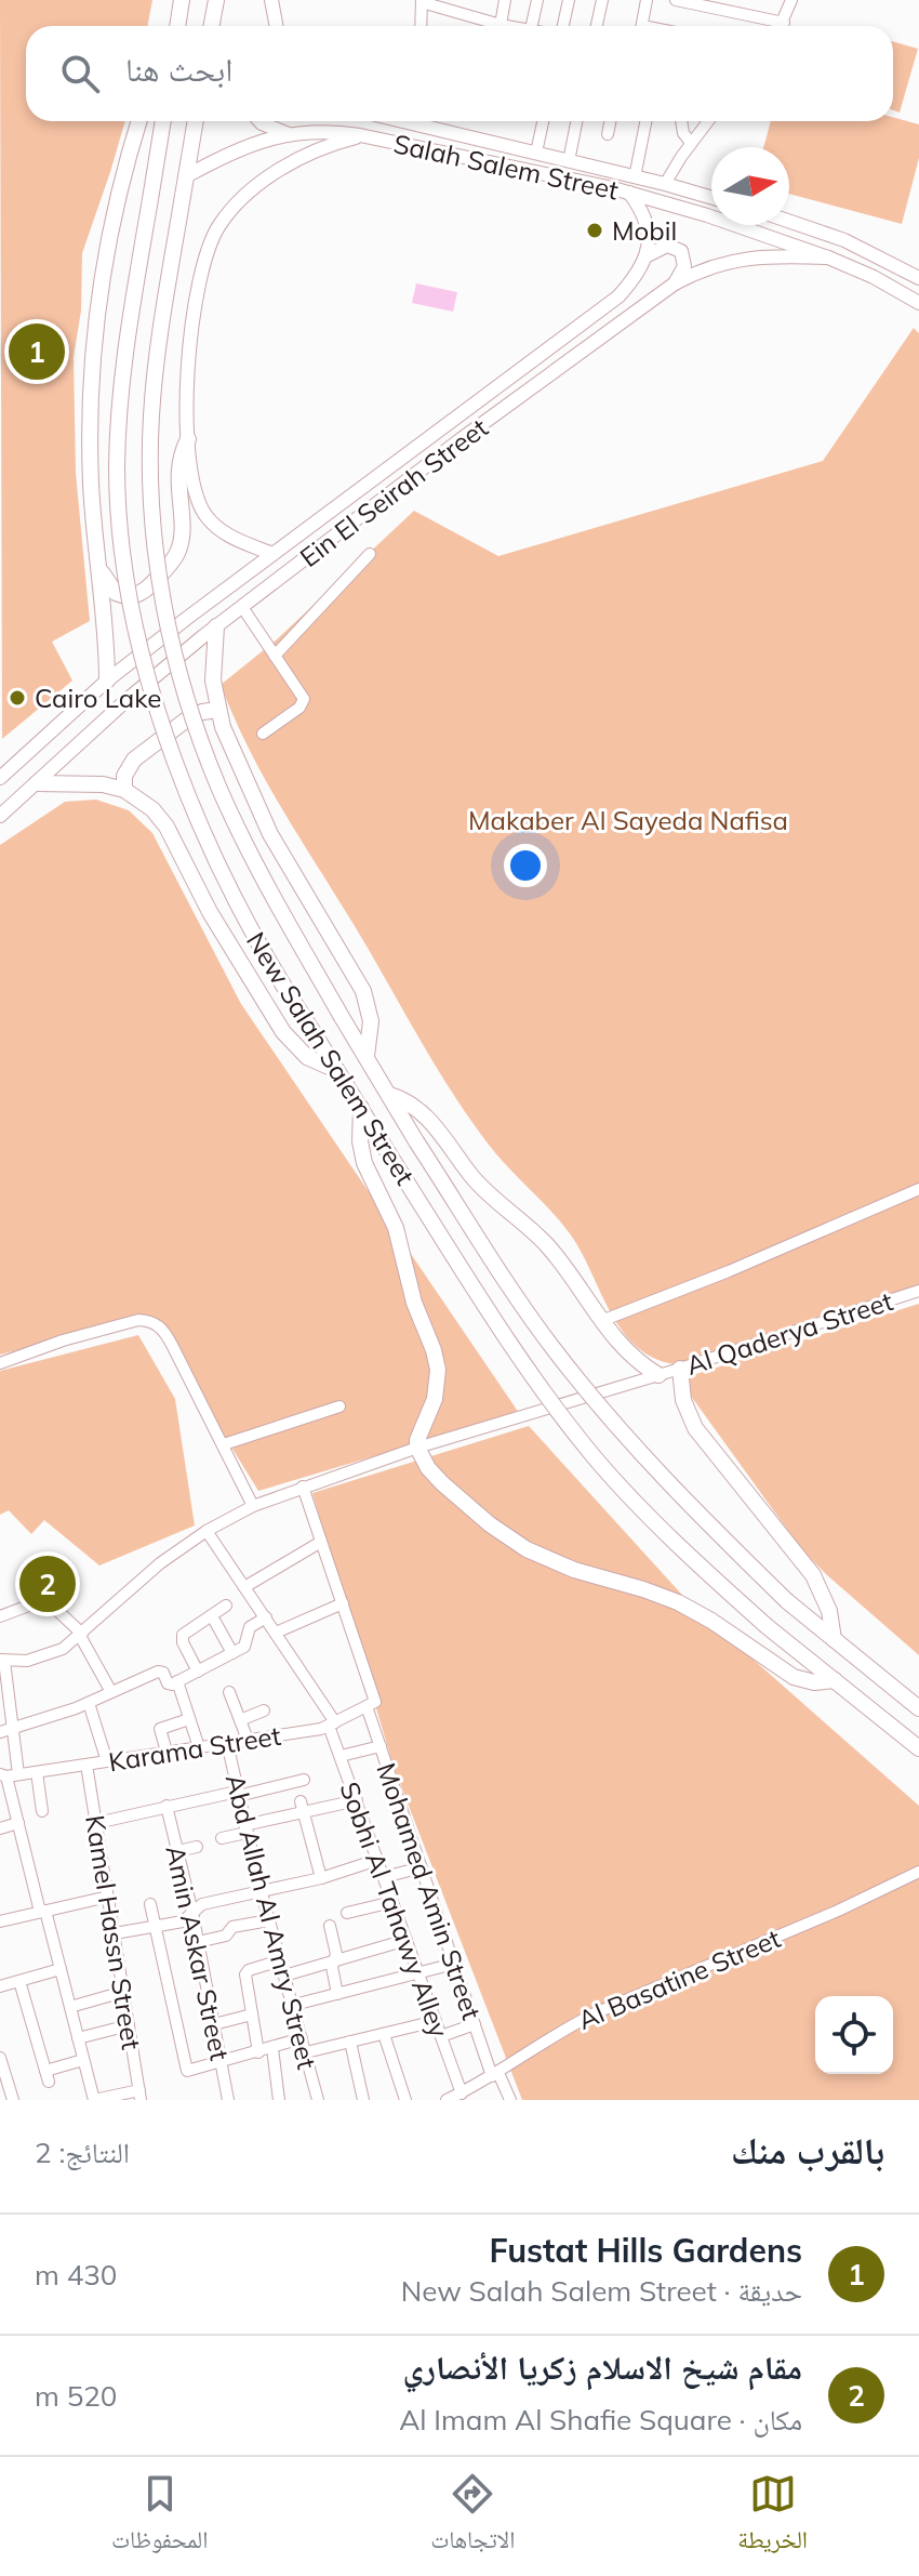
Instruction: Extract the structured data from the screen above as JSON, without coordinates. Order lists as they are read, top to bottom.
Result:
{
  "streets": {
    "highway": ["New Salah Salem Street"],
    "main road": ["Salah Salem Street", "Ein El Seirah Street"],
    "street": [
      "Al Qaderya Street",
      "Karama Street",
      "Mohamed Amin Street",
      "Sobhi Al Tahawy Alley",
      "Abd Allah Al Amry Street",
      "Kamel Hassn Street",
      "Amin Askar Street",
      "Al Basatine Street"
    ]
  },
  "crossings": [
    ["Salah Salem Street", "Ein El Seirah Street"],
    ["Salah Salem Street", "New Salah Salem Street"],
    ["Al Qaderya Street", "Mohamed Amin Street"],
    ["Al Qaderya Street", "Sobhi Al Tahawy Alley"],
    ["Karama Street", "Mohamed Amin Street"],
    ["Karama Street", "Sobhi Al Tahawy Alley"],
    ["Karama Street", "Abd Allah Al Amry Street"],
    ["Karama Street", "Kamel Hassn Street"],
    ["Mohamed Amin Street", "Al Basatine Street"],
    ["Sobhi Al Tahawy Alley", "Al Basatine Street"]
  ],
  "parks": ["Makaber Al Sayeda Nafisa"],
  "places": ["Mobil", "Cairo Lake"],
  "north": "right",
  "page": {
    "search": "ابحث هنا",
    "pins": ["1", "2"],
    "heading": ["بالقرب منك", "النتائج: 2"],
    "list": [
      {
        "mark": "1",
        "name": "Fustat Hills Gardens",
        "note": "حديقة · New Salah Salem Street",
        "value": "430 m"
      },
      {
        "mark": "2",
        "name": "مقام شيخ الاسلام زكريا الأنصاري",
        "note": "مكان · Al Imam Al Shafie Square",
        "value": "520 m"
      }
    ],
    "nav": ["الخريطة", "الاتجاهات", "المحفوظات"]
  }
}
